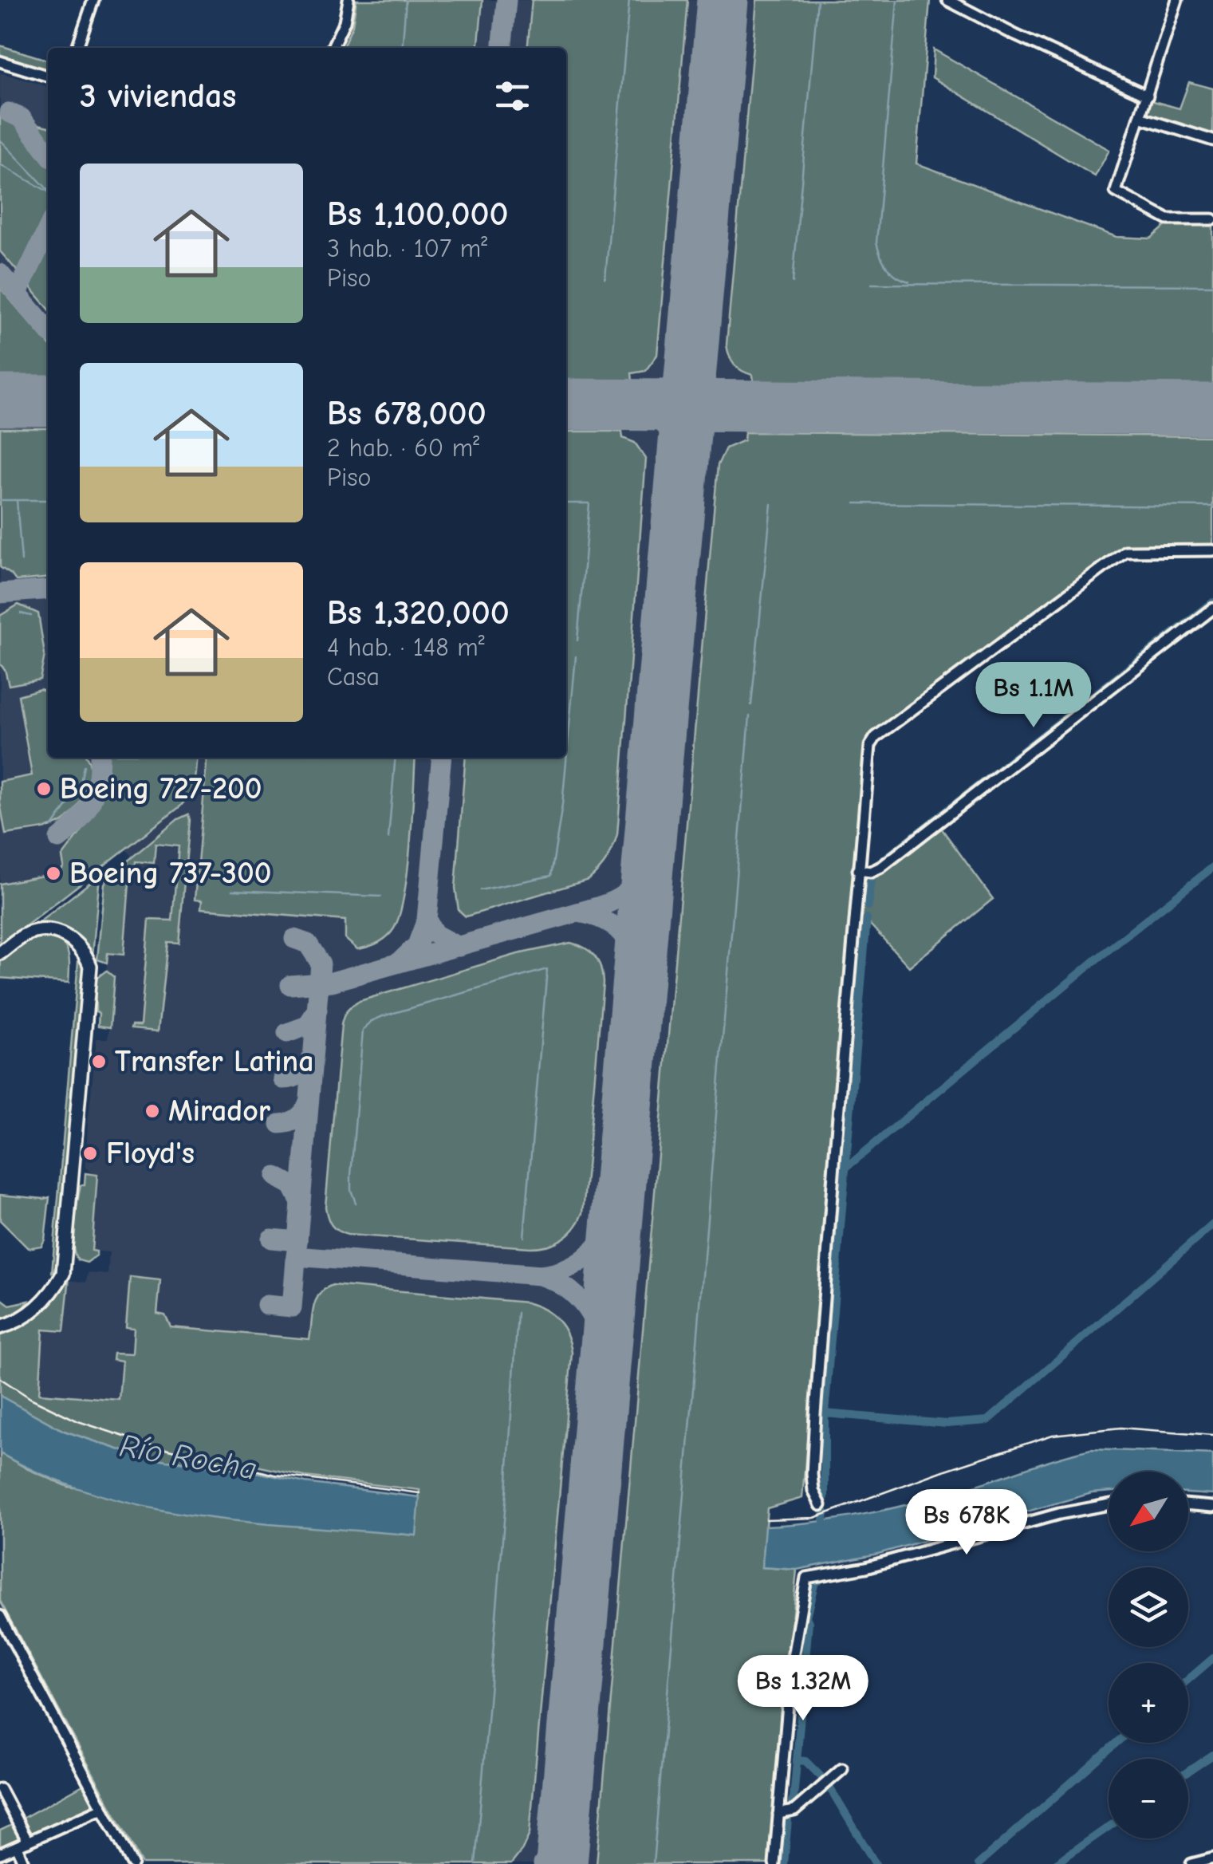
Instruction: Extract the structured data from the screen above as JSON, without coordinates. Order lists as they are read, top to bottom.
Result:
{
  "water": ["Río Rocha"],
  "places": [
    "Boeing 727-200",
    "Boeing 737-300",
    "Transfer Latina",
    "Mirador",
    "Floyd's"
  ],
  "north": "bottom left",
  "page": {
    "heading": "3 viviendas",
    "list": [
      {
        "name": "Bs 1,100,000",
        "note": "3 hab. · 107 m² · Piso"
      },
      {
        "name": "Bs 678,000",
        "note": "2 hab. · 60 m² · Piso"
      },
      {
        "name": "Bs 1,320,000",
        "note": "4 hab. · 148 m² · Casa"
      }
    ],
    "price": ["Bs 1.1M", "Bs 678K", "Bs 1.32M"],
    "map_buttons": ["+", "−"]
  }
}
